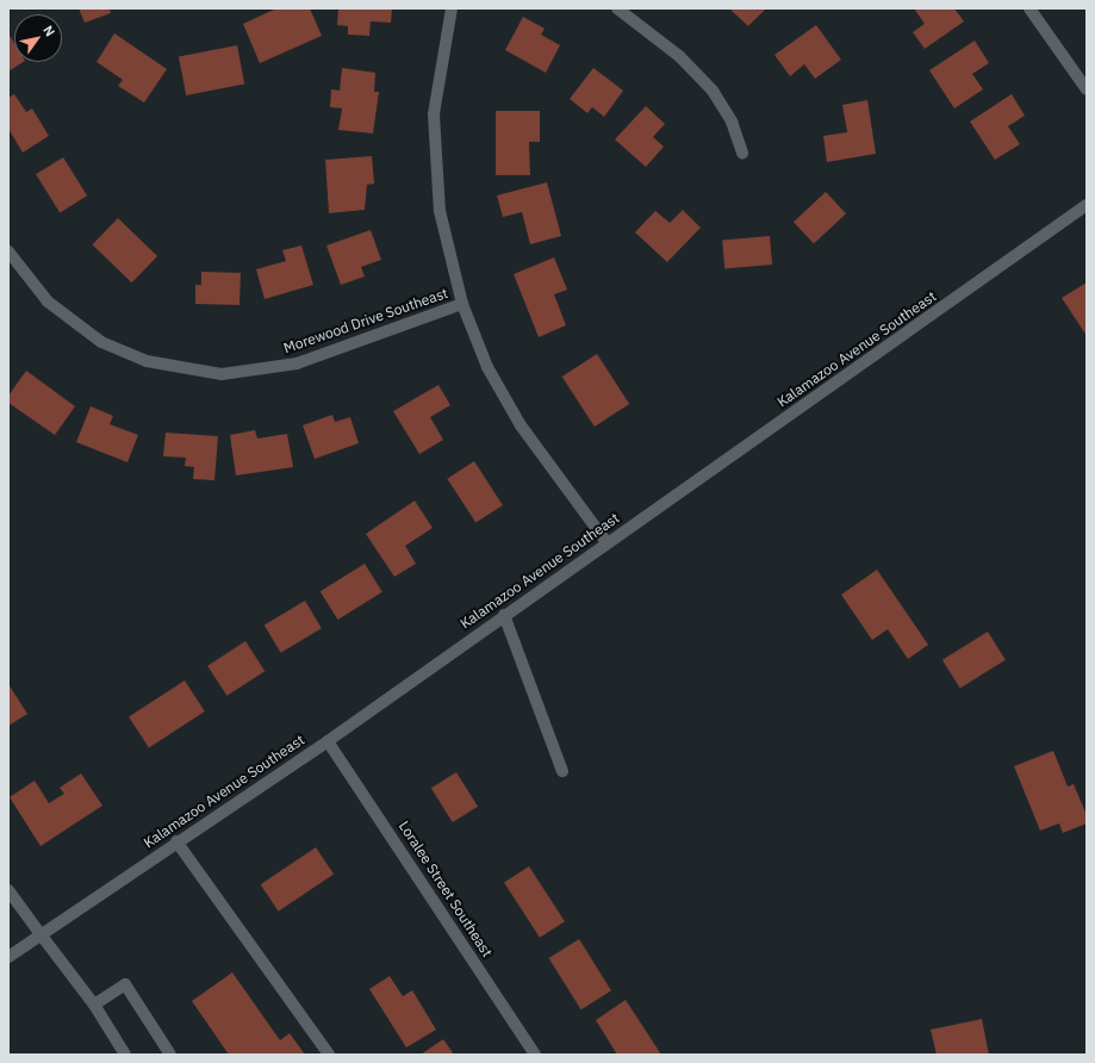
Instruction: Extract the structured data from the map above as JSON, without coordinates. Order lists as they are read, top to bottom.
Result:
{
  "streets": {
    "street": ["Morewood Drive Southeast", "Kalamazoo Avenue Southeast", "Loralee Street Southeast"]
  },
  "crossings": [
    ["Kalamazoo Avenue Southeast", "Loralee Street Southeast"]
  ],
  "north": "top right"
}
